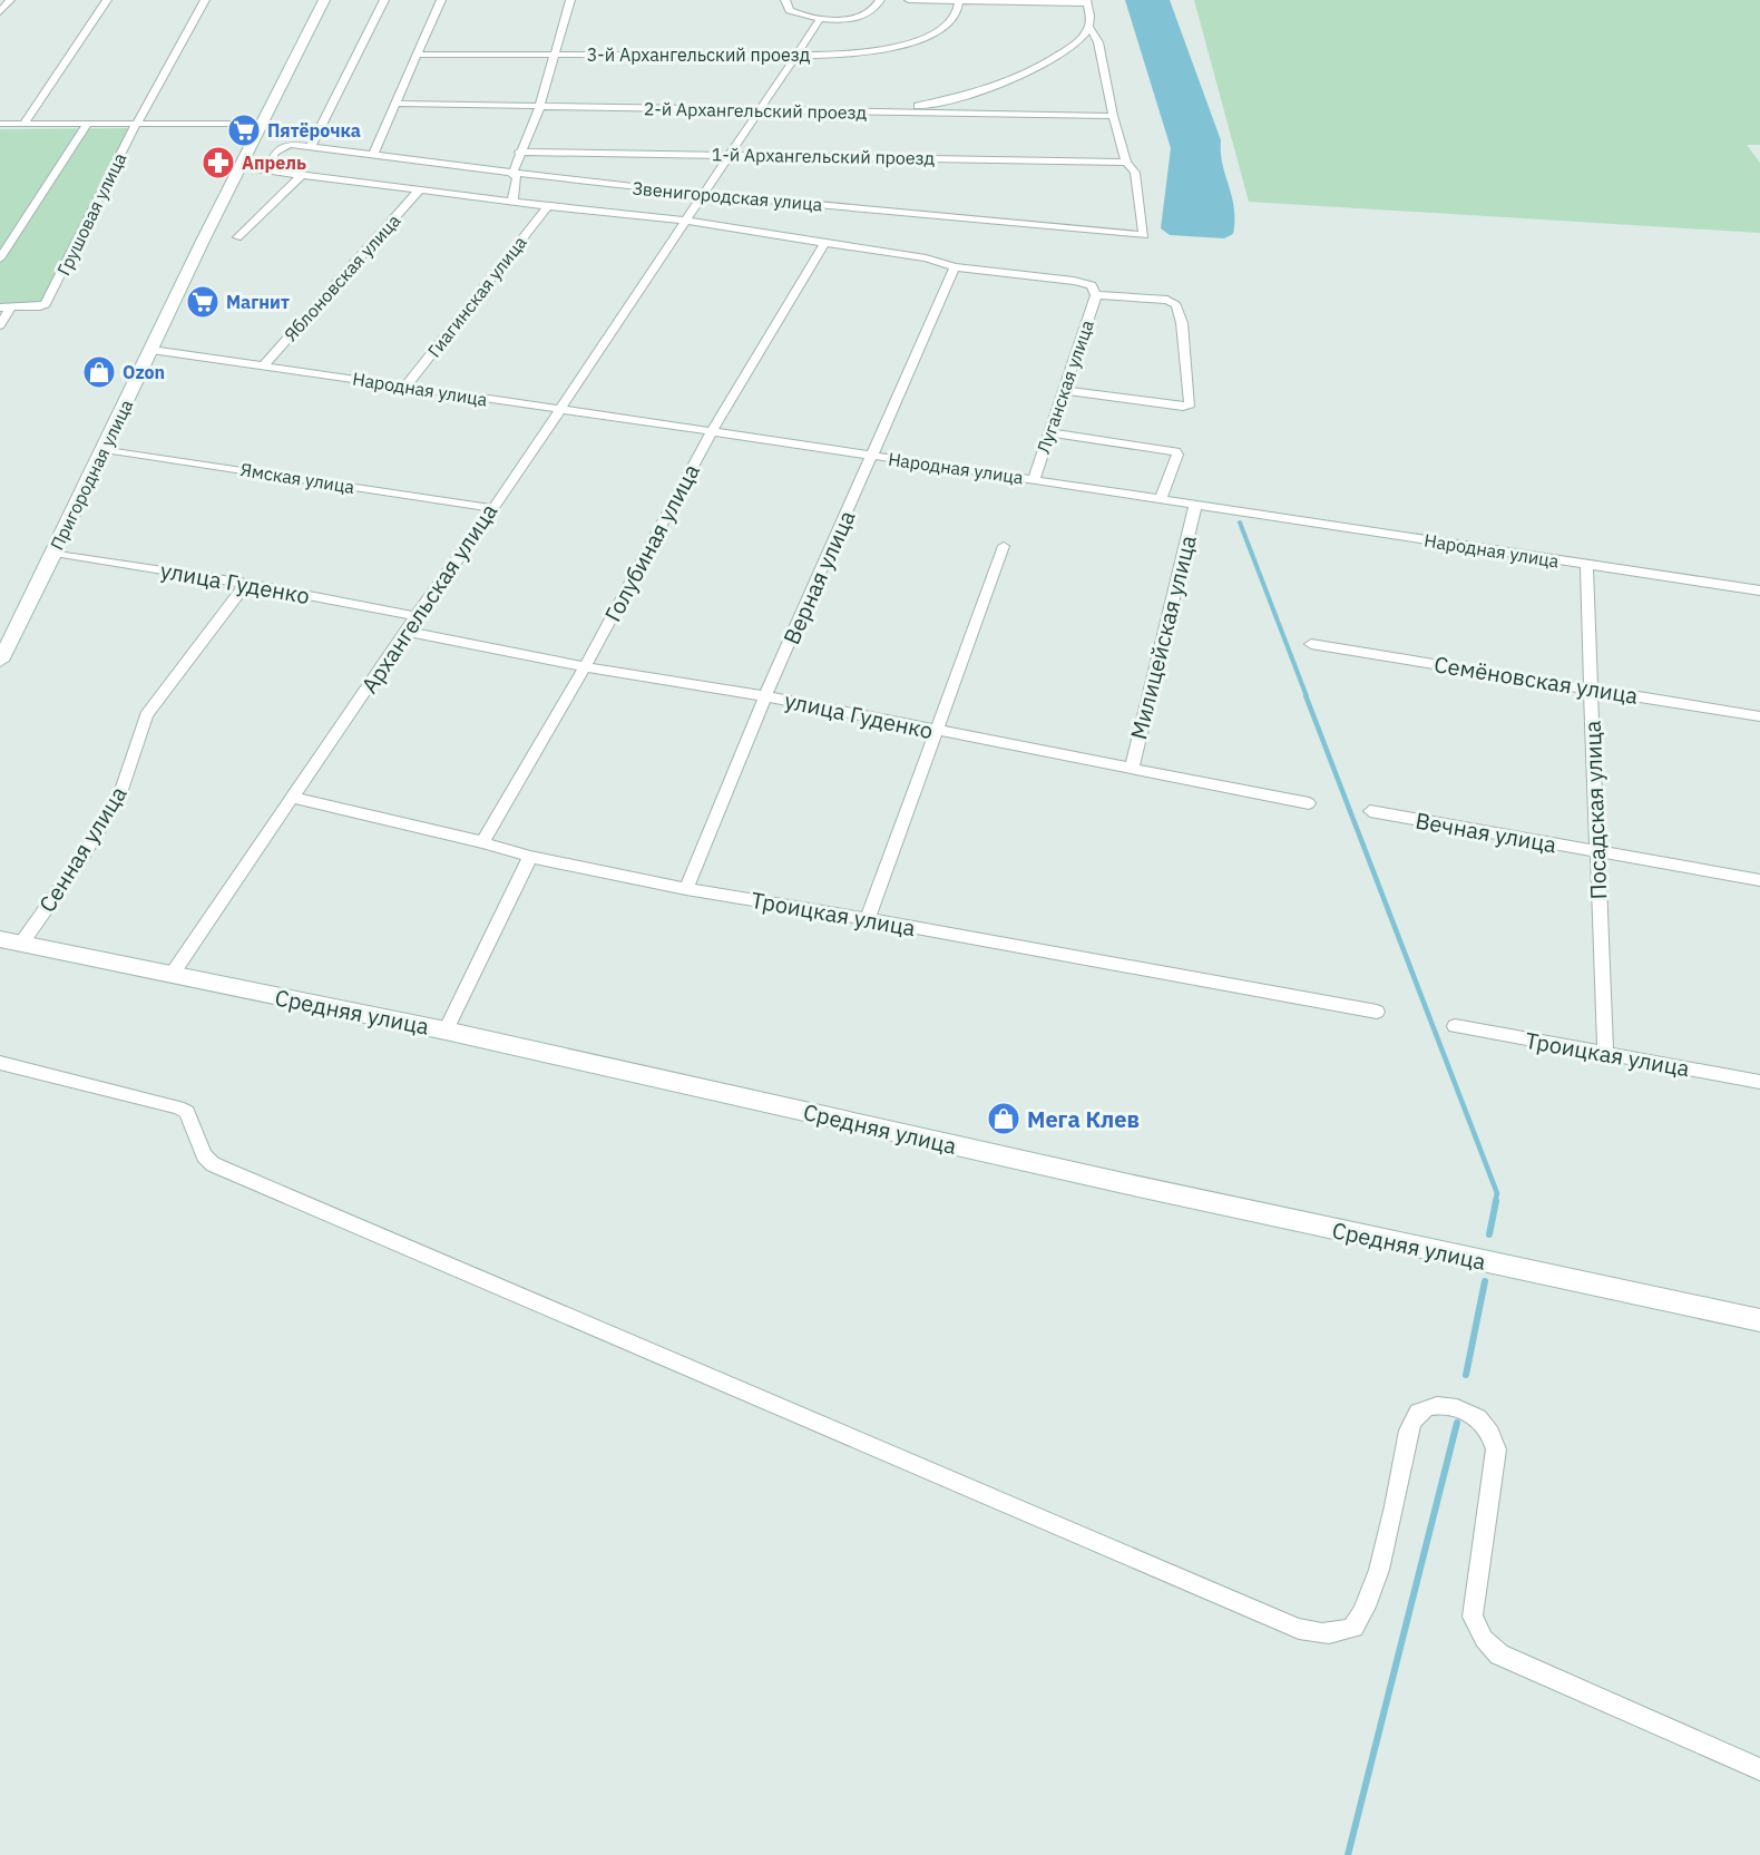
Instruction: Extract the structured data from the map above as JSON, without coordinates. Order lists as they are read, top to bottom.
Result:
{
  "streets": {
    "street": [
      "3-й Архангельский проезд",
      "2-й Архангельский проезд",
      "1-й Архангельский проезд",
      "Звенигородская улица",
      "Грушовая улица",
      "Яблоновская улица",
      "Гиагинская улица",
      "Луганская улица",
      "Народная улица",
      "Пригородная улица",
      "Ямская улица",
      "Голубиная улица",
      "Верная улица",
      "улица Гуденко",
      "Архангельская улица",
      "Милицейская улица",
      "Семёновская улица",
      "Посадская улица",
      "Вечная улица",
      "Сенная улица",
      "Троицкая улица",
      "Средняя улица"
    ]
  },
  "crossings": [
    ["1-й Архангельский проезд", "Звенигородская улица"],
    ["Звенигородская улица", "Яблоновская улица"],
    ["Звенигородская улица", "Гиагинская улица"],
    ["Звенигородская улица", "Луганская улица"],
    ["Звенигородская улица", "Пригородная улица"],
    ["Звенигородская улица", "Голубиная улица"],
    ["Звенигородская улица", "Верная улица"],
    ["Звенигородская улица", "Архангельская улица"],
    ["Яблоновская улица", "Народная улица"],
    ["Гиагинская улица", "Народная улица"],
    ["Луганская улица", "Народная улица"],
    ["Народная улица", "Пригородная улица"],
    ["Народная улица", "Голубиная улица"],
    ["Народная улица", "Верная улица"],
    ["Народная улица", "Архангельская улица"],
    ["Народная улица", "Милицейская улица"],
    ["Народная улица", "Посадская улица"],
    ["Пригородная улица", "Ямская улица"],
    ["Пригородная улица", "улица Гуденко"],
    ["Ямская улица", "Архангельская улица"],
    ["Голубиная улица", "улица Гуденко"],
    ["Голубиная улица", "Троицкая улица"],
    ["Верная улица", "улица Гуденко"],
    ["Верная улица", "Троицкая улица"],
    ["улица Гуденко", "Архангельская улица"],
    ["улица Гуденко", "Милицейская улица"],
    ["улица Гуденко", "Сенная улица"],
    ["Архангельская улица", "Троицкая улица"],
    ["Архангельская улица", "Средняя улица"],
    ["Семёновская улица", "Посадская улица"],
    ["Посадская улица", "Вечная улица"],
    ["Посадская улица", "Троицкая улица"],
    ["Сенная улица", "Средняя улица"]
  ],
  "places": {
    "supermarket": ["Пятёрочка", "Магнит"],
    "pharmacy": ["Апрель"],
    "shop": ["Ozon", "Мега Клев"]
  }
}
